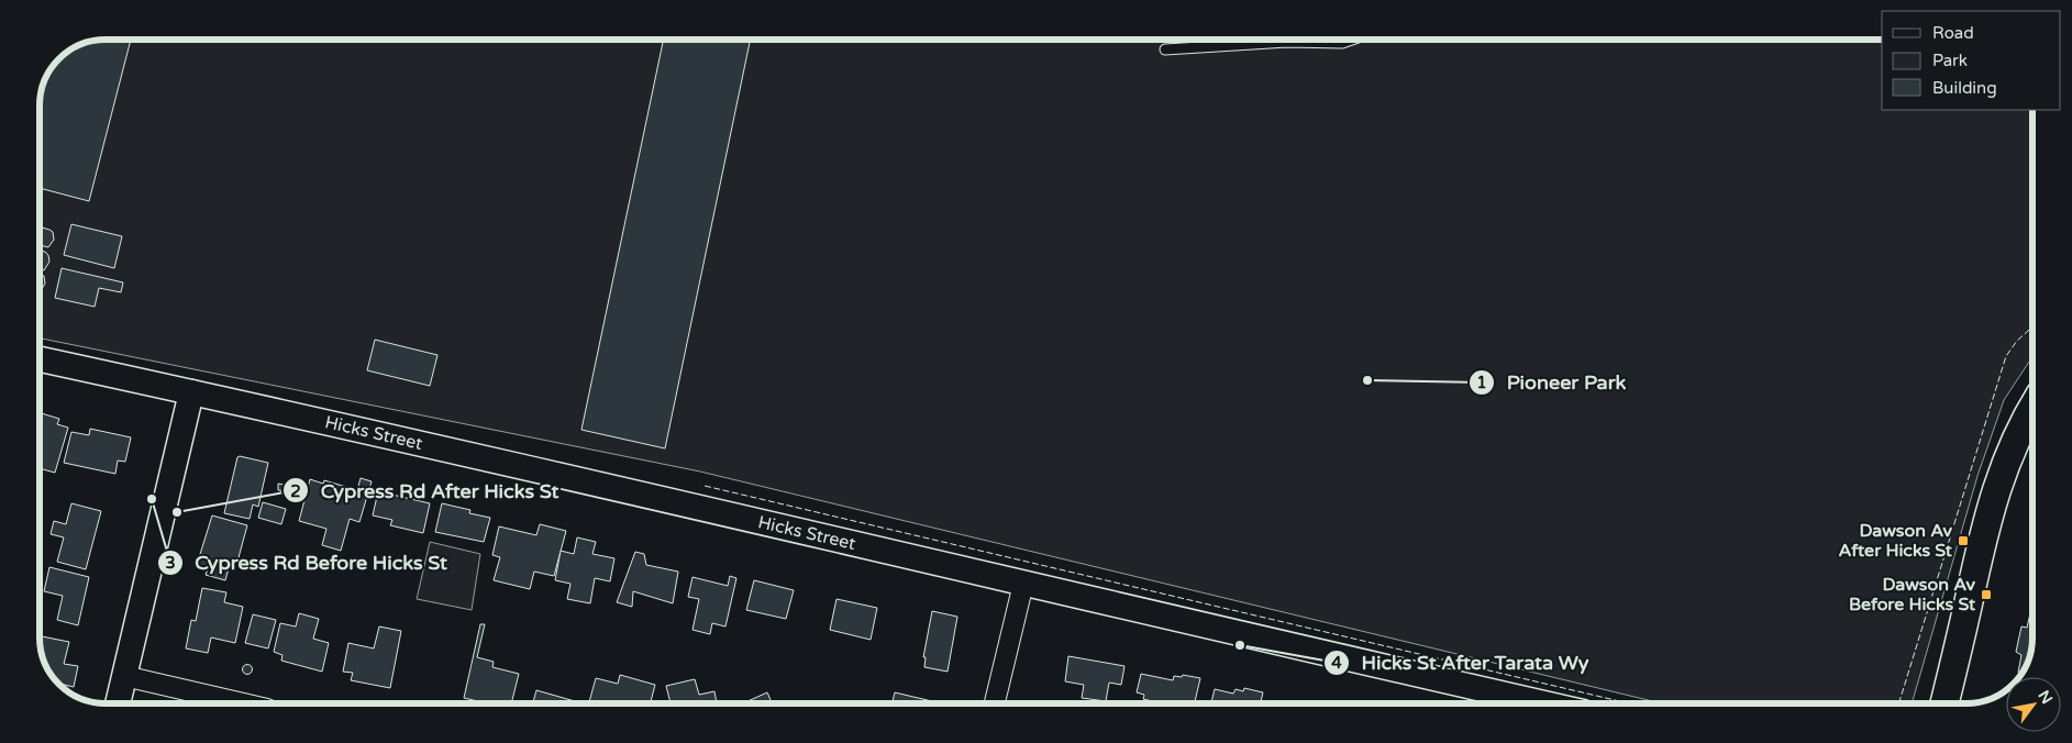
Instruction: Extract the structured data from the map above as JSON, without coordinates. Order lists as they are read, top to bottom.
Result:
{
  "streets": {
    "street": ["Hicks Street"]
  },
  "places": {
    "other": [
      "Pioneer Park",
      "Cypress Rd Before Hicks St",
      "Cypress Rd After Hicks St",
      "Hicks St After Tarata Wy"
    ],
    "transit": ["Dawson Av After Hicks St", "Dawson Av Before Hicks St"]
  },
  "legend": ["Road", "Park", "Building"],
  "north": "top right"
}
